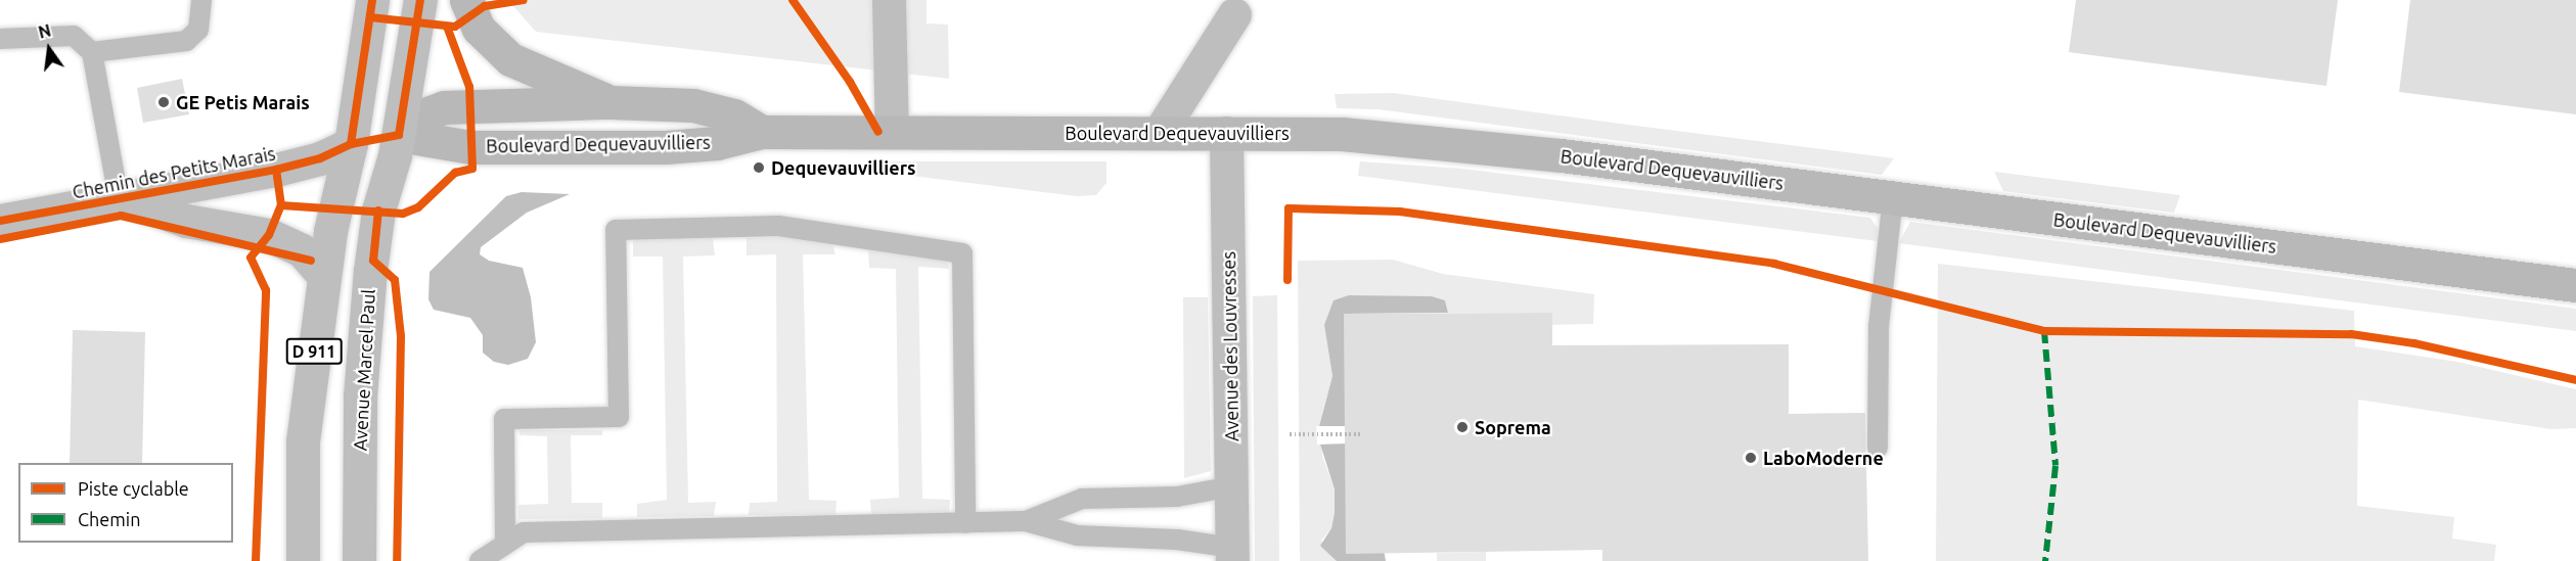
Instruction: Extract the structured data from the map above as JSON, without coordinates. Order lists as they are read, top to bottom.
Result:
{
  "streets": {
    "main road": ["Boulevard Dequevauvilliers"],
    "street": [
      "Chemin des Petits Marais",
      "Avenue des Louvresses",
      "D 911",
      "Avenue Marcel Paul"
    ]
  },
  "crossings": [
    ["Boulevard Dequevauvilliers", "Chemin des Petits Marais"],
    ["Boulevard Dequevauvilliers", "Avenue des Louvresses"],
    ["Boulevard Dequevauvilliers", "Avenue Marcel Paul"],
    ["Chemin des Petits Marais", "D 911"],
    ["Chemin des Petits Marais", "Avenue Marcel Paul"]
  ],
  "places": [
    "GE Petis Marais",
    "Dequevauvilliers",
    "Soprema",
    "LaboModerne"
  ],
  "legend": ["Piste cyclable", "Chemin"],
  "north": "top"
}
